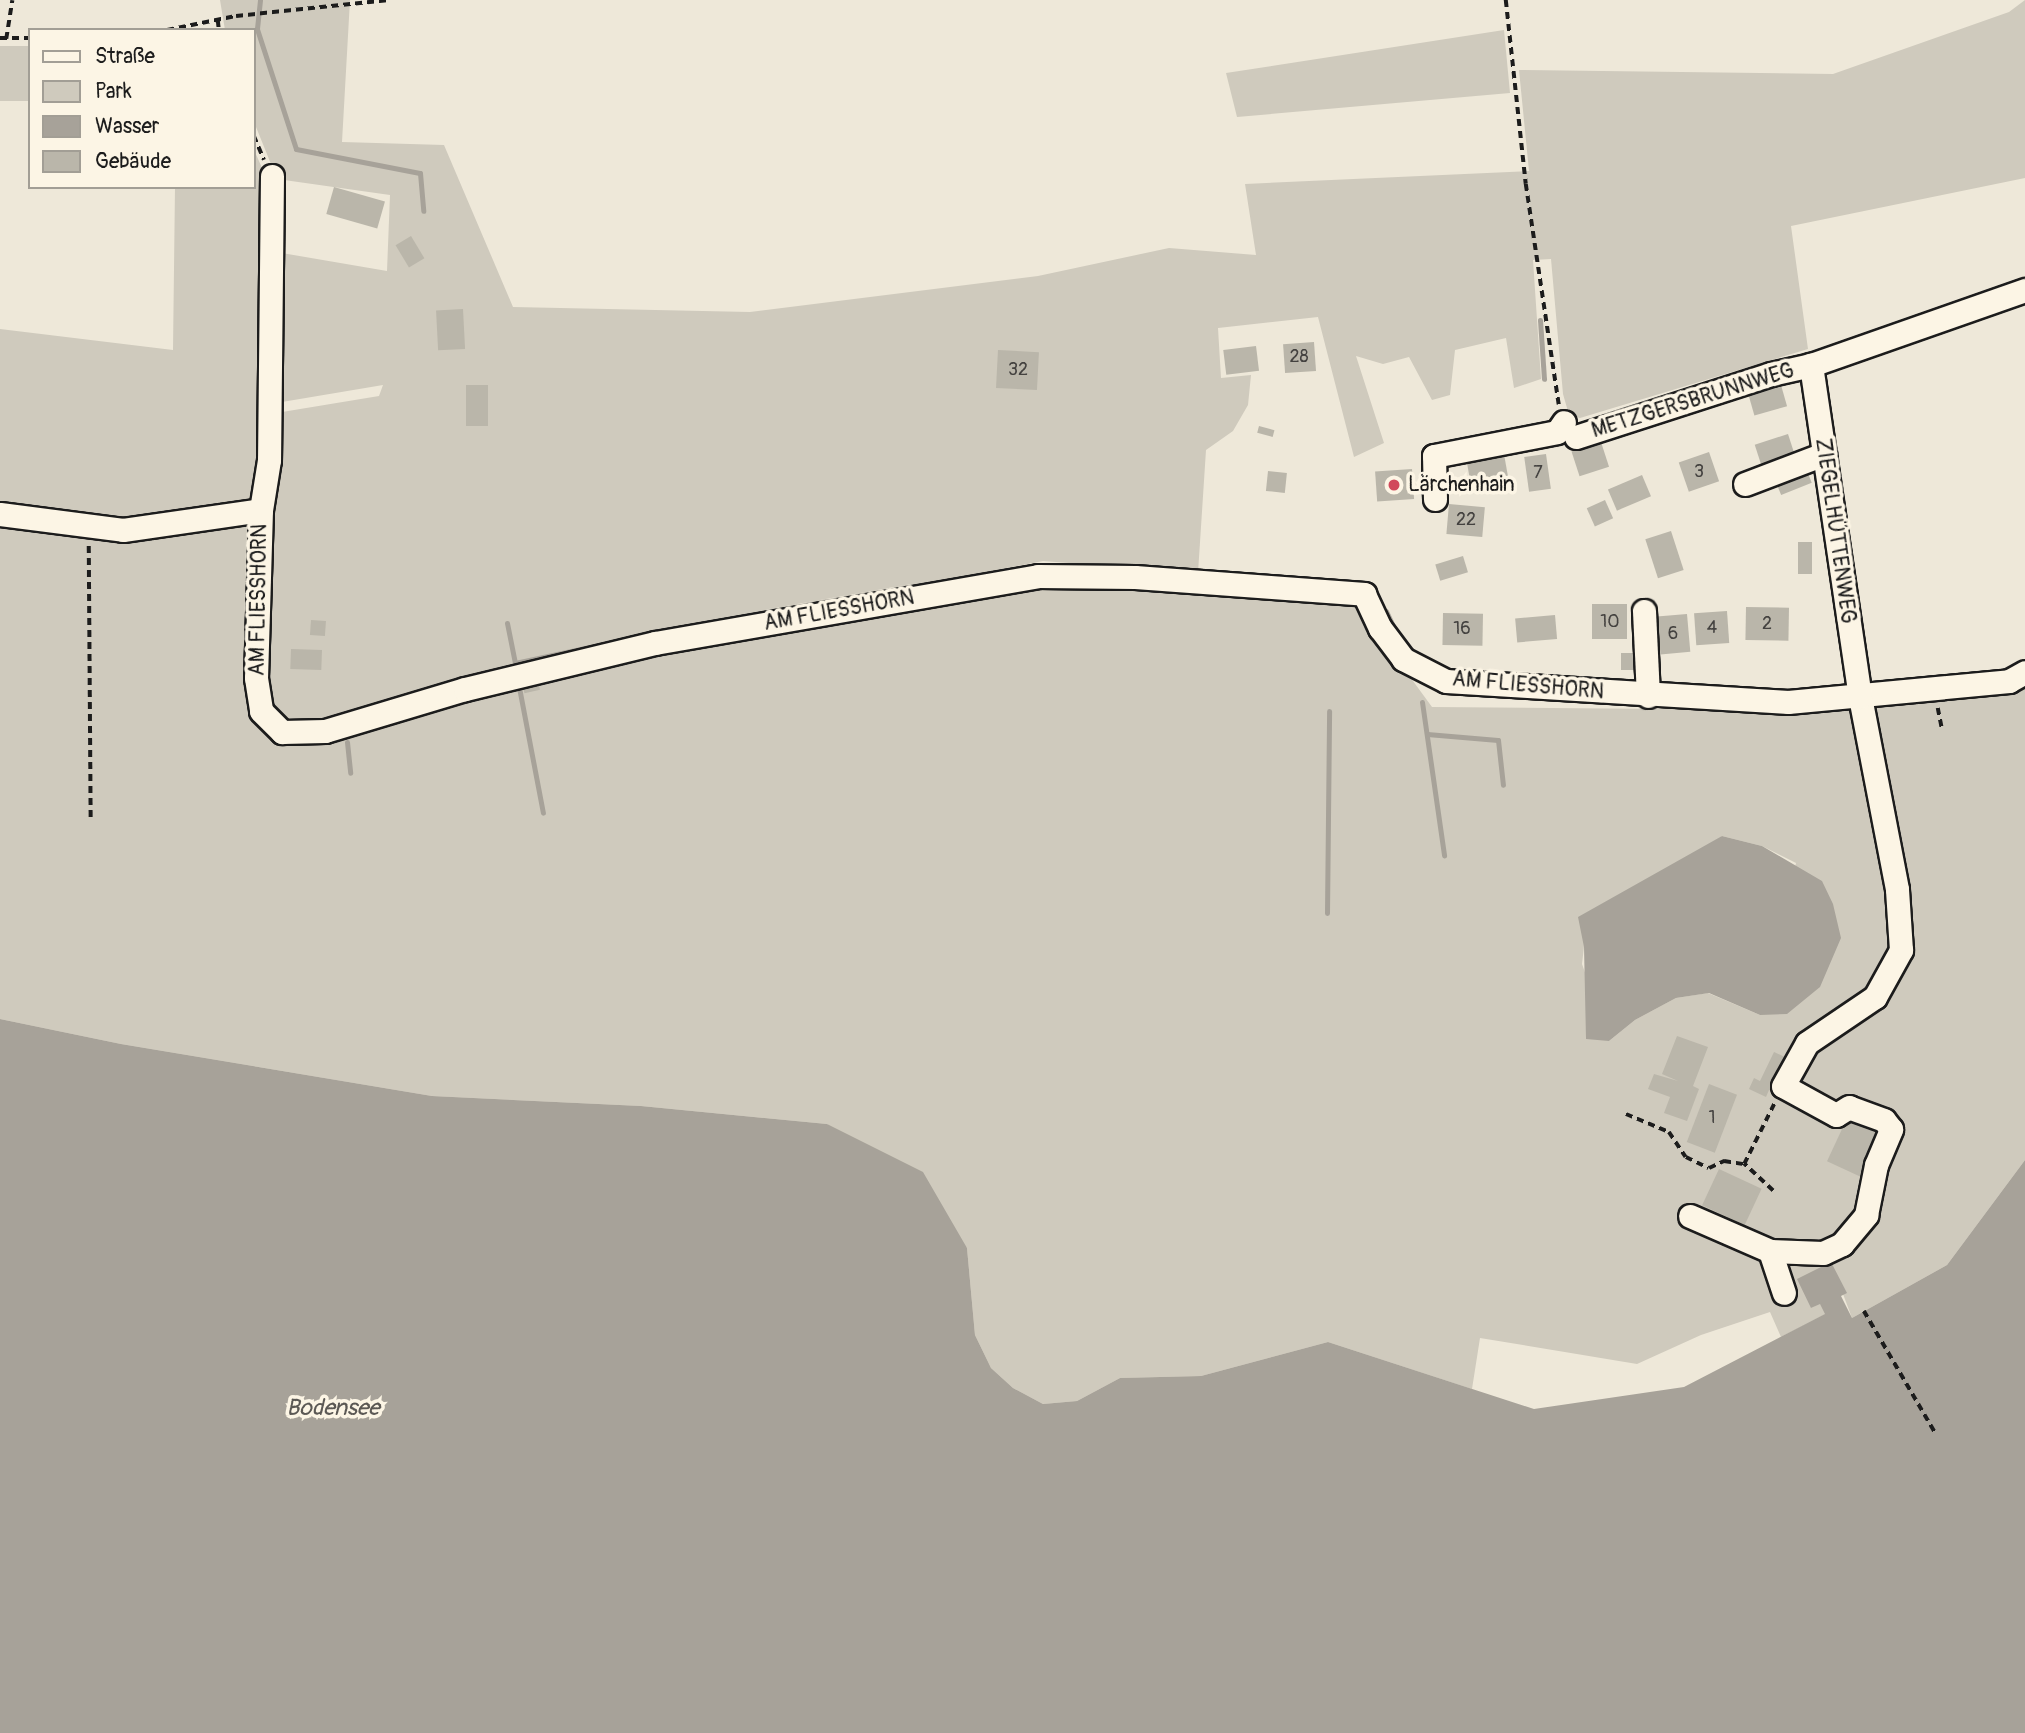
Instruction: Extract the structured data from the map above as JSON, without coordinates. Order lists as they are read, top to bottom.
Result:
{
  "streets": {
    "street": ["METZGERSBRUNNWEG", "ZIEGELHÜTTENWEG", "AM FLIESSHORN"]
  },
  "crossings": [
    ["METZGERSBRUNNWEG", "ZIEGELHÜTTENWEG"],
    ["ZIEGELHÜTTENWEG", "AM FLIESSHORN"]
  ],
  "water": ["Bodensee"],
  "places": ["Lärchenhain"],
  "house_numbers": [
    "28",
    "32",
    "3",
    "7",
    "22",
    "10",
    "2",
    "4",
    "16",
    "6",
    "1"
  ],
  "legend": [
    "Straße",
    "Park",
    "Wasser",
    "Gebäude"
  ]
}
